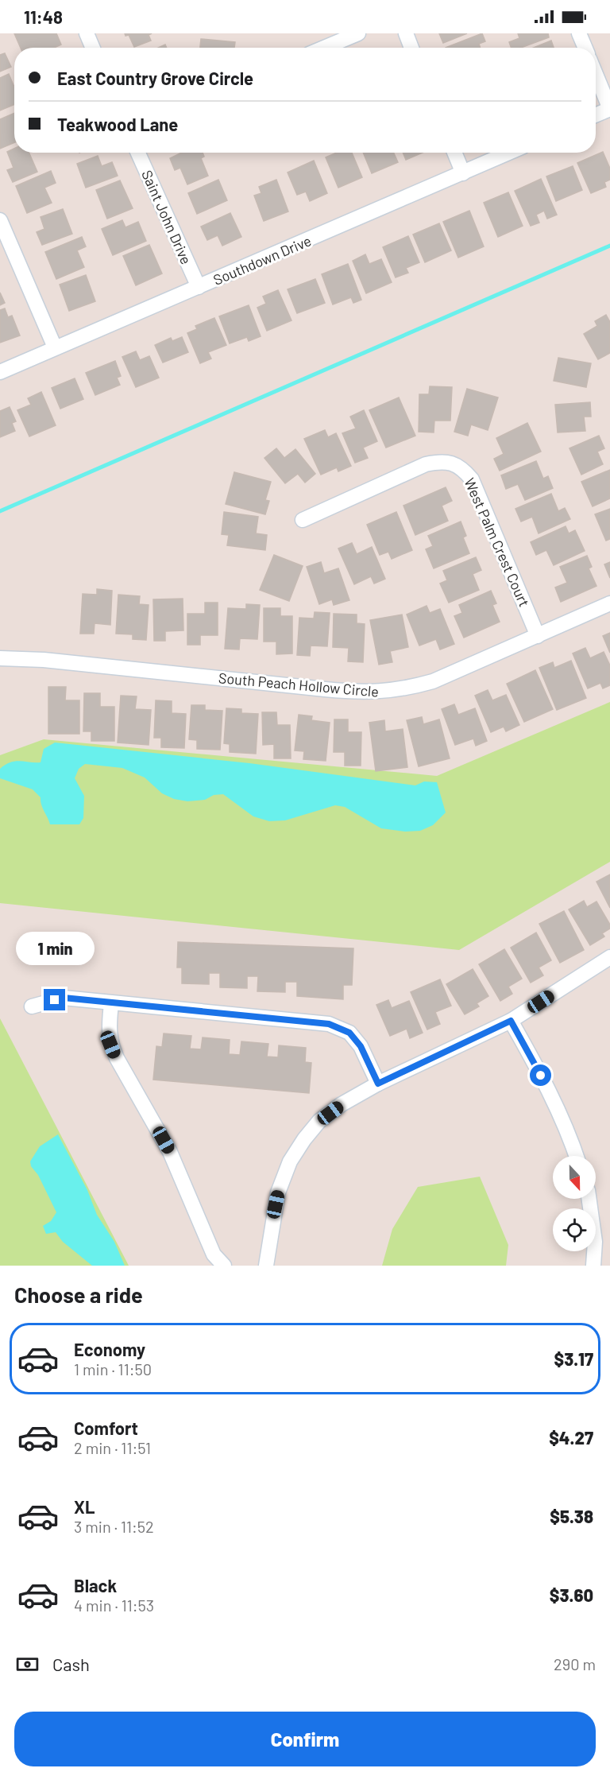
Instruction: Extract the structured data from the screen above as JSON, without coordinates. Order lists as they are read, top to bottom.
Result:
{
  "streets": {
    "street": [
      "Saint John Drive",
      "Southdown Drive",
      "West Palm Crest Court",
      "South Peach Hollow Circle"
    ]
  },
  "crossings": [
    ["Saint John Drive", "Southdown Drive"],
    ["West Palm Crest Court", "South Peach Hollow Circle"]
  ],
  "north": "bottom",
  "page": {
    "status": "11:48",
    "banner": ["East Country Grove Circle", "Teakwood Lane"],
    "bubble": "1 min",
    "heading": "Choose a ride",
    "list": [
      {
        "name": "Economy",
        "note": "1 min · 11:50",
        "value": "$3.17"
      },
      {
        "name": "Comfort",
        "note": "2 min · 11:51",
        "value": "$4.27"
      },
      {
        "name": "XL",
        "note": "3 min · 11:52",
        "value": "$5.38"
      },
      {
        "name": "Black",
        "note": "4 min · 11:53",
        "value": "$3.60"
      }
    ],
    "pay": ["Cash", "290 m"],
    "buttons": "Confirm"
  }
}
